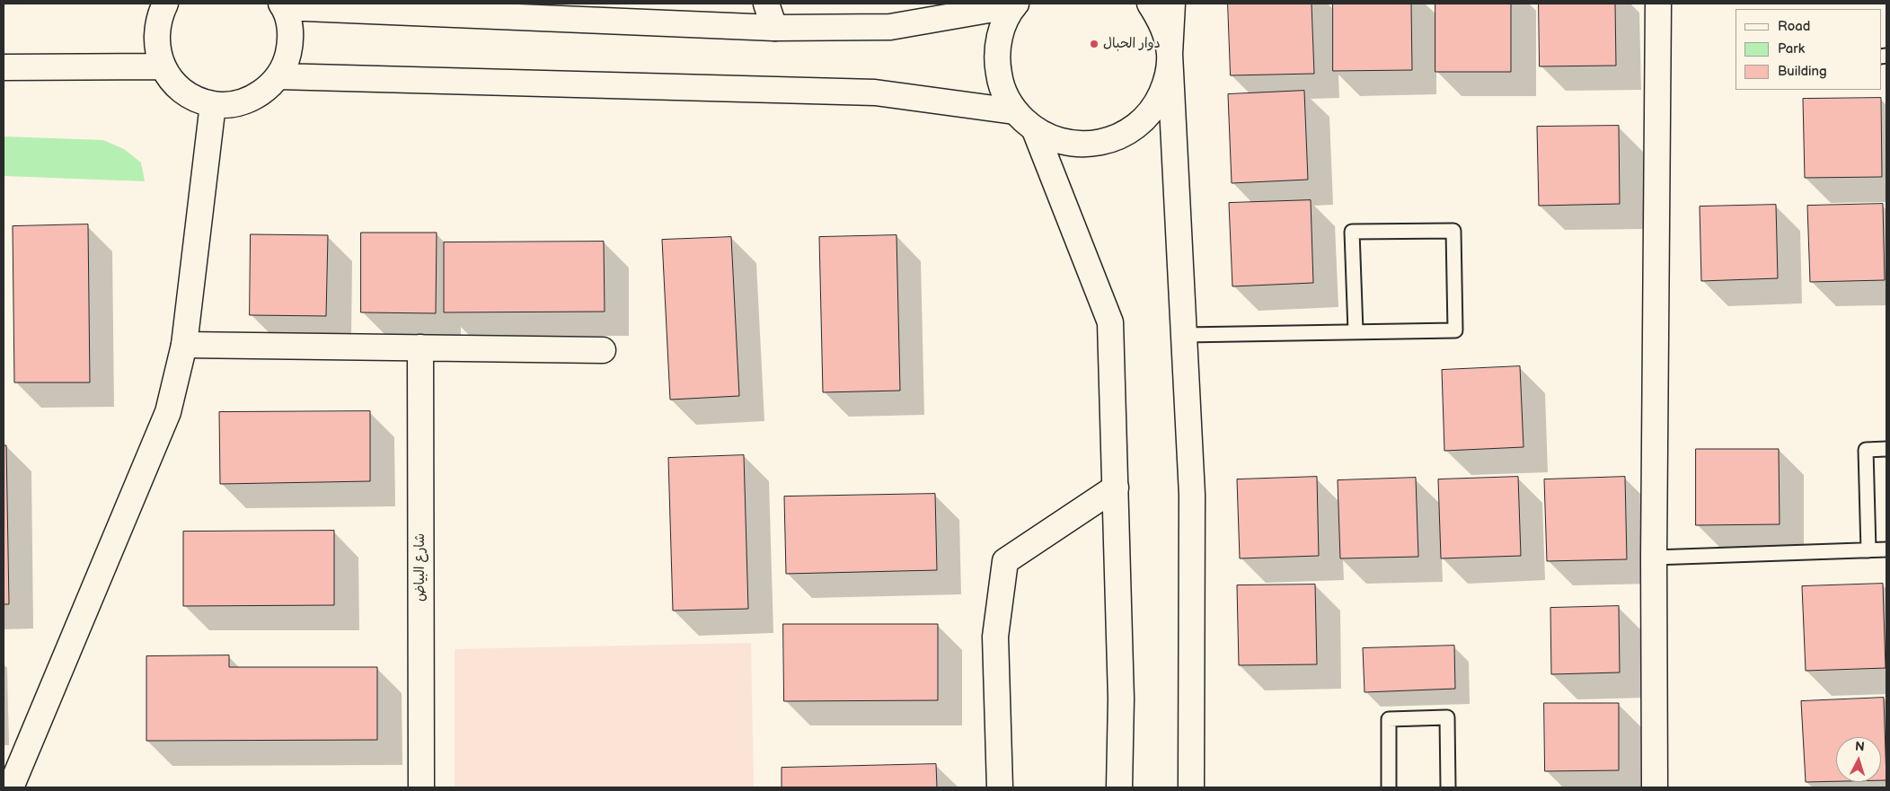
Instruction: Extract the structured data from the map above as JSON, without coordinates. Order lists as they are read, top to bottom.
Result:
{
  "streets": {
    "street": ["شارع البياض"]
  },
  "places": ["دوار الحبال"],
  "legend": ["Road", "Park", "Building"],
  "north": "top"
}
